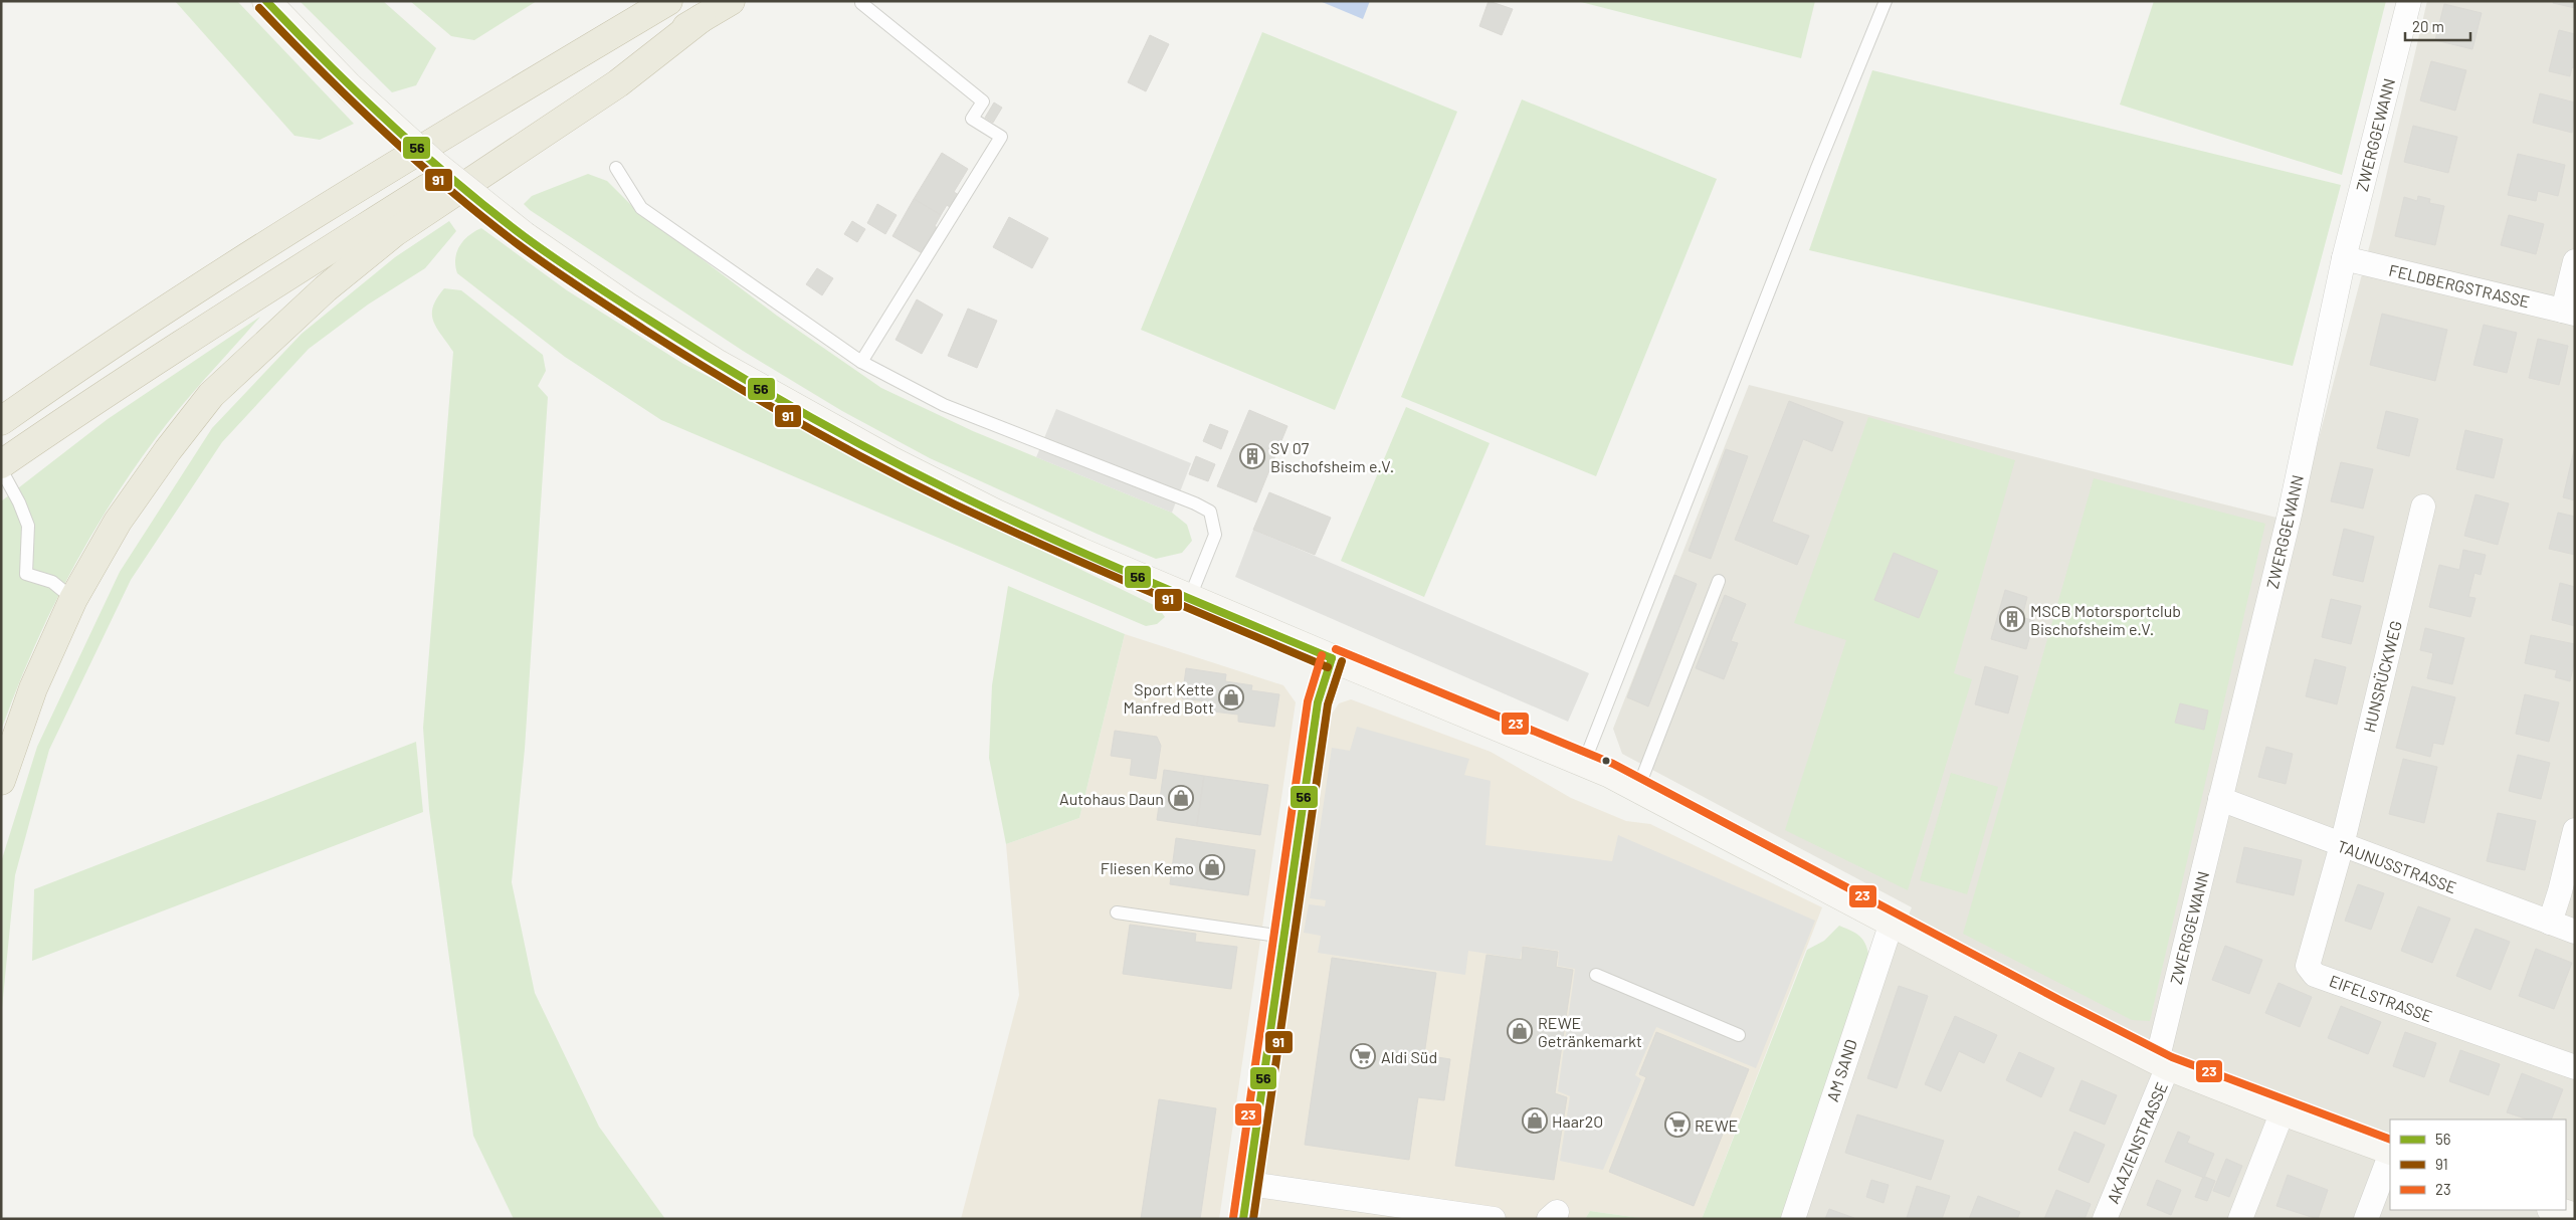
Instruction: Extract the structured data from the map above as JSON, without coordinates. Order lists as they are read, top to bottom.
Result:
{
  "streets": {
    "street": [
      "ZWERGGEWANN",
      "FELDBERGSTRASSE",
      "HUNSRÜCKWEG",
      "TAUNUSSTRASSE",
      "EIFELSTRASSE",
      "AM SAND",
      "AKAZIENSTRASSE"
    ]
  },
  "crossings": [
    ["ZWERGGEWANN", "FELDBERGSTRASSE"],
    ["ZWERGGEWANN", "TAUNUSSTRASSE"],
    ["ZWERGGEWANN", "AKAZIENSTRASSE"],
    ["HUNSRÜCKWEG", "TAUNUSSTRASSE"],
    ["HUNSRÜCKWEG", "EIFELSTRASSE"],
    ["TAUNUSSTRASSE", "EIFELSTRASSE"]
  ],
  "places": {
    "building": ["SV 07 Bischofsheim e.V.", "MSCB Motorsportclub Bischofsheim e.V."],
    "shop": [
      "Sport Kette Manfred Bott",
      "Autohaus Daun",
      "Fliesen Kemo",
      "REWE Getränkemarkt",
      "Haar2O"
    ],
    "supermarket": ["Aldi Süd", "REWE"]
  },
  "lines": ["transit line 56", "transit line 91", "transit line 23"],
  "legend": ["56", "91", "23"],
  "scale_bar": "20 m"
}
